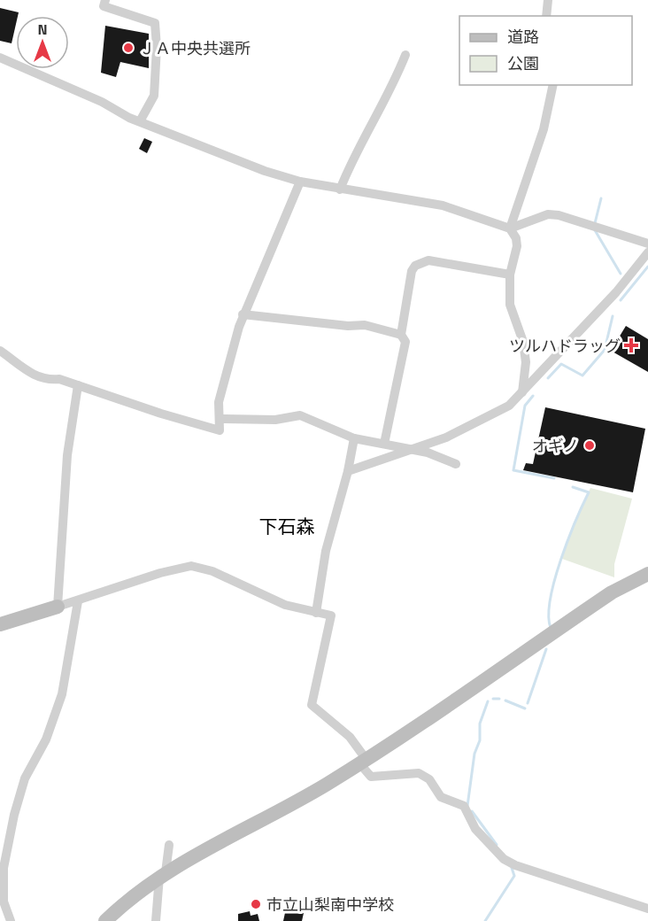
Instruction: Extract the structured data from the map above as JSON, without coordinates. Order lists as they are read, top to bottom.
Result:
{
  "districts": ["下石森"],
  "places": {
    "other": ["ＪＡ中央共選所", "オギノ", "市立山梨南中学校"],
    "health": ["ツルハドラッグ"]
  },
  "legend": ["道路", "公園"],
  "north": "top"
}
